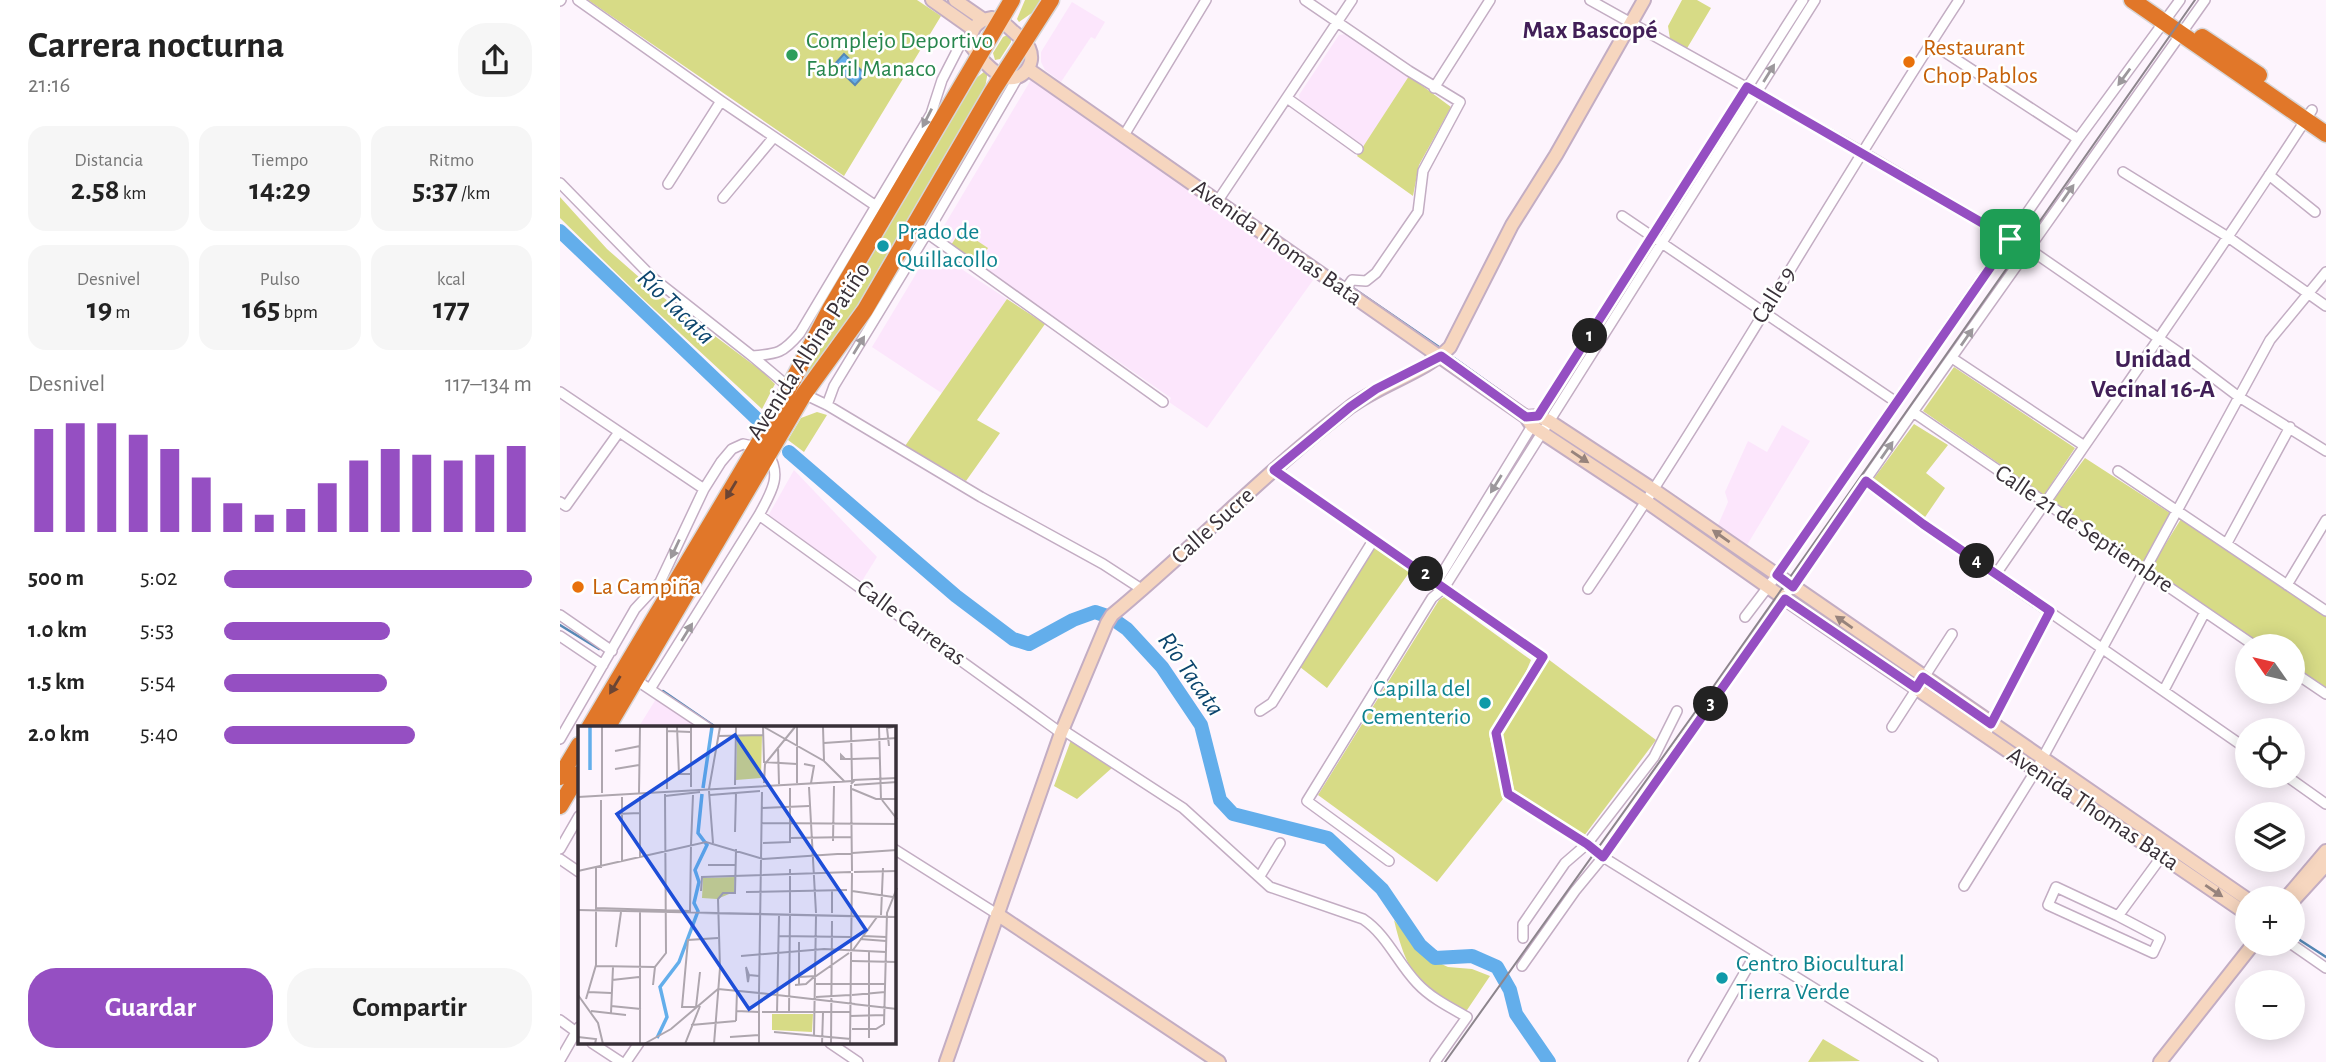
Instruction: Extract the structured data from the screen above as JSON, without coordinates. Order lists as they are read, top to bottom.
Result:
{
  "streets": {
    "highway": ["Avenida Albina Patiño"],
    "main road": ["Avenida Thomas Bata", "Calle Sucre"],
    "street": ["Calle 9", "Calle 21 de Septiembre", "Calle Carreras"]
  },
  "crossings": [
    ["Avenida Thomas Bata", "Calle 9"],
    ["Avenida Thomas Bata", "Avenida Albina Patiño"],
    ["Avenida Thomas Bata", "Calle Sucre"],
    ["Calle Sucre", "Calle Carreras"]
  ],
  "districts": ["Max Bascopé", "Unidad Vecinal 16-A"],
  "water": ["Río Tacata"],
  "places": [
    "Complejo Deportivo Fabril Manaco",
    "Restaurant Chop Pablos",
    "Prado de Quillacollo",
    "La Campiña",
    "Capilla del Cementerio",
    "Centro Biocultural Tierra Verde"
  ],
  "north": "top left",
  "page": {
    "heading": ["Carrera nocturna", "21:16"],
    "stats": [
      ["Distancia", "2.58 km"],
      ["Tiempo", "14:29"],
      ["Ritmo", "5:37 /km"],
      ["Desnivel", "19 m"],
      ["Pulso", "165 bpm"],
      ["kcal", "177"]
    ],
    "pins": [
      "1",
      "4",
      "2",
      "3"
    ],
    "chart": ["Desnivel", "117–134 m"],
    "list": [
      {
        "name": "500 m",
        "note": "5:02"
      },
      {
        "name": "1.0 km",
        "note": "5:53"
      },
      {
        "name": "1.5 km",
        "note": "5:54"
      },
      {
        "name": "2.0 km",
        "note": "5:40"
      }
    ],
    "map_buttons": ["+", "−"],
    "buttons": ["Guardar", "Compartir"]
  }
}
